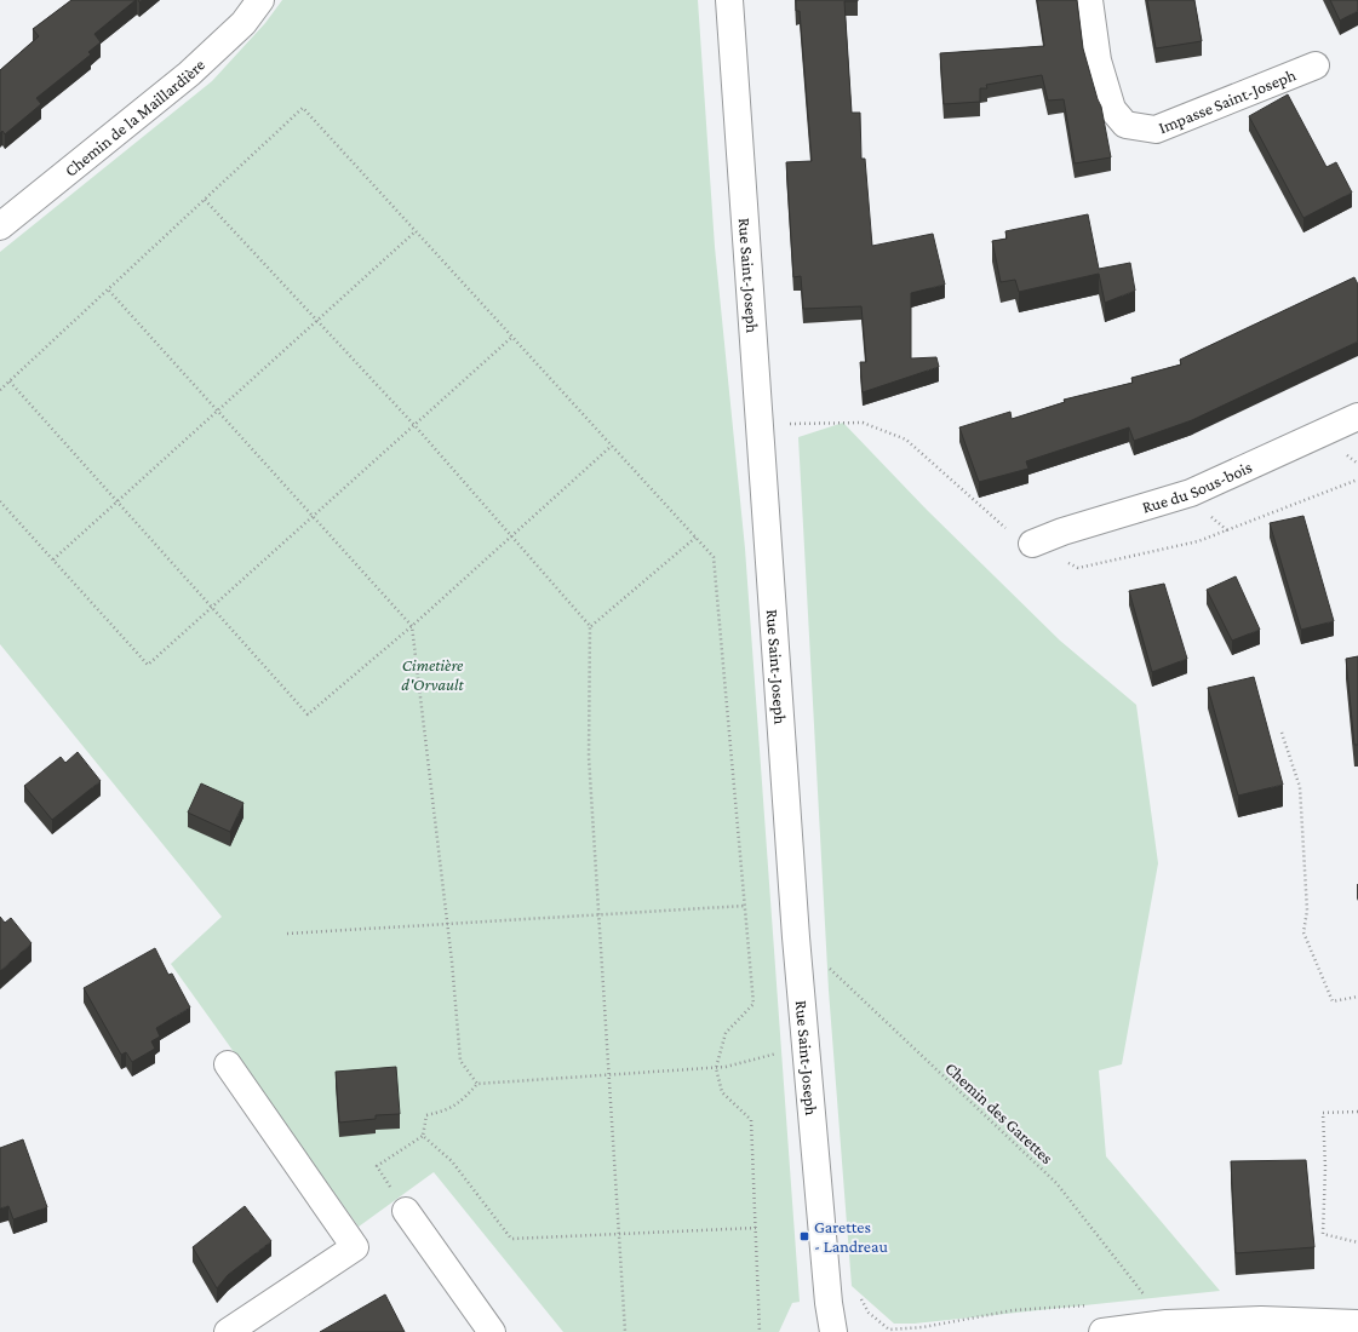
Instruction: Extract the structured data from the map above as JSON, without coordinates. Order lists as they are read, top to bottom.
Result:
{
  "streets": {
    "street": [
      "Impasse Saint-Joseph",
      "Chemin de la Maillardière",
      "Rue Saint-Joseph",
      "Rue du Sous-bois"
    ],
    "path": ["Chemin des Garettes"]
  },
  "crossings": [
    ["Rue Saint-Joseph", "Chemin des Garettes"]
  ],
  "parks": ["Cimetière d'Orvault"],
  "places": {
    "transit": ["Garettes - Landreau"]
  }
}
